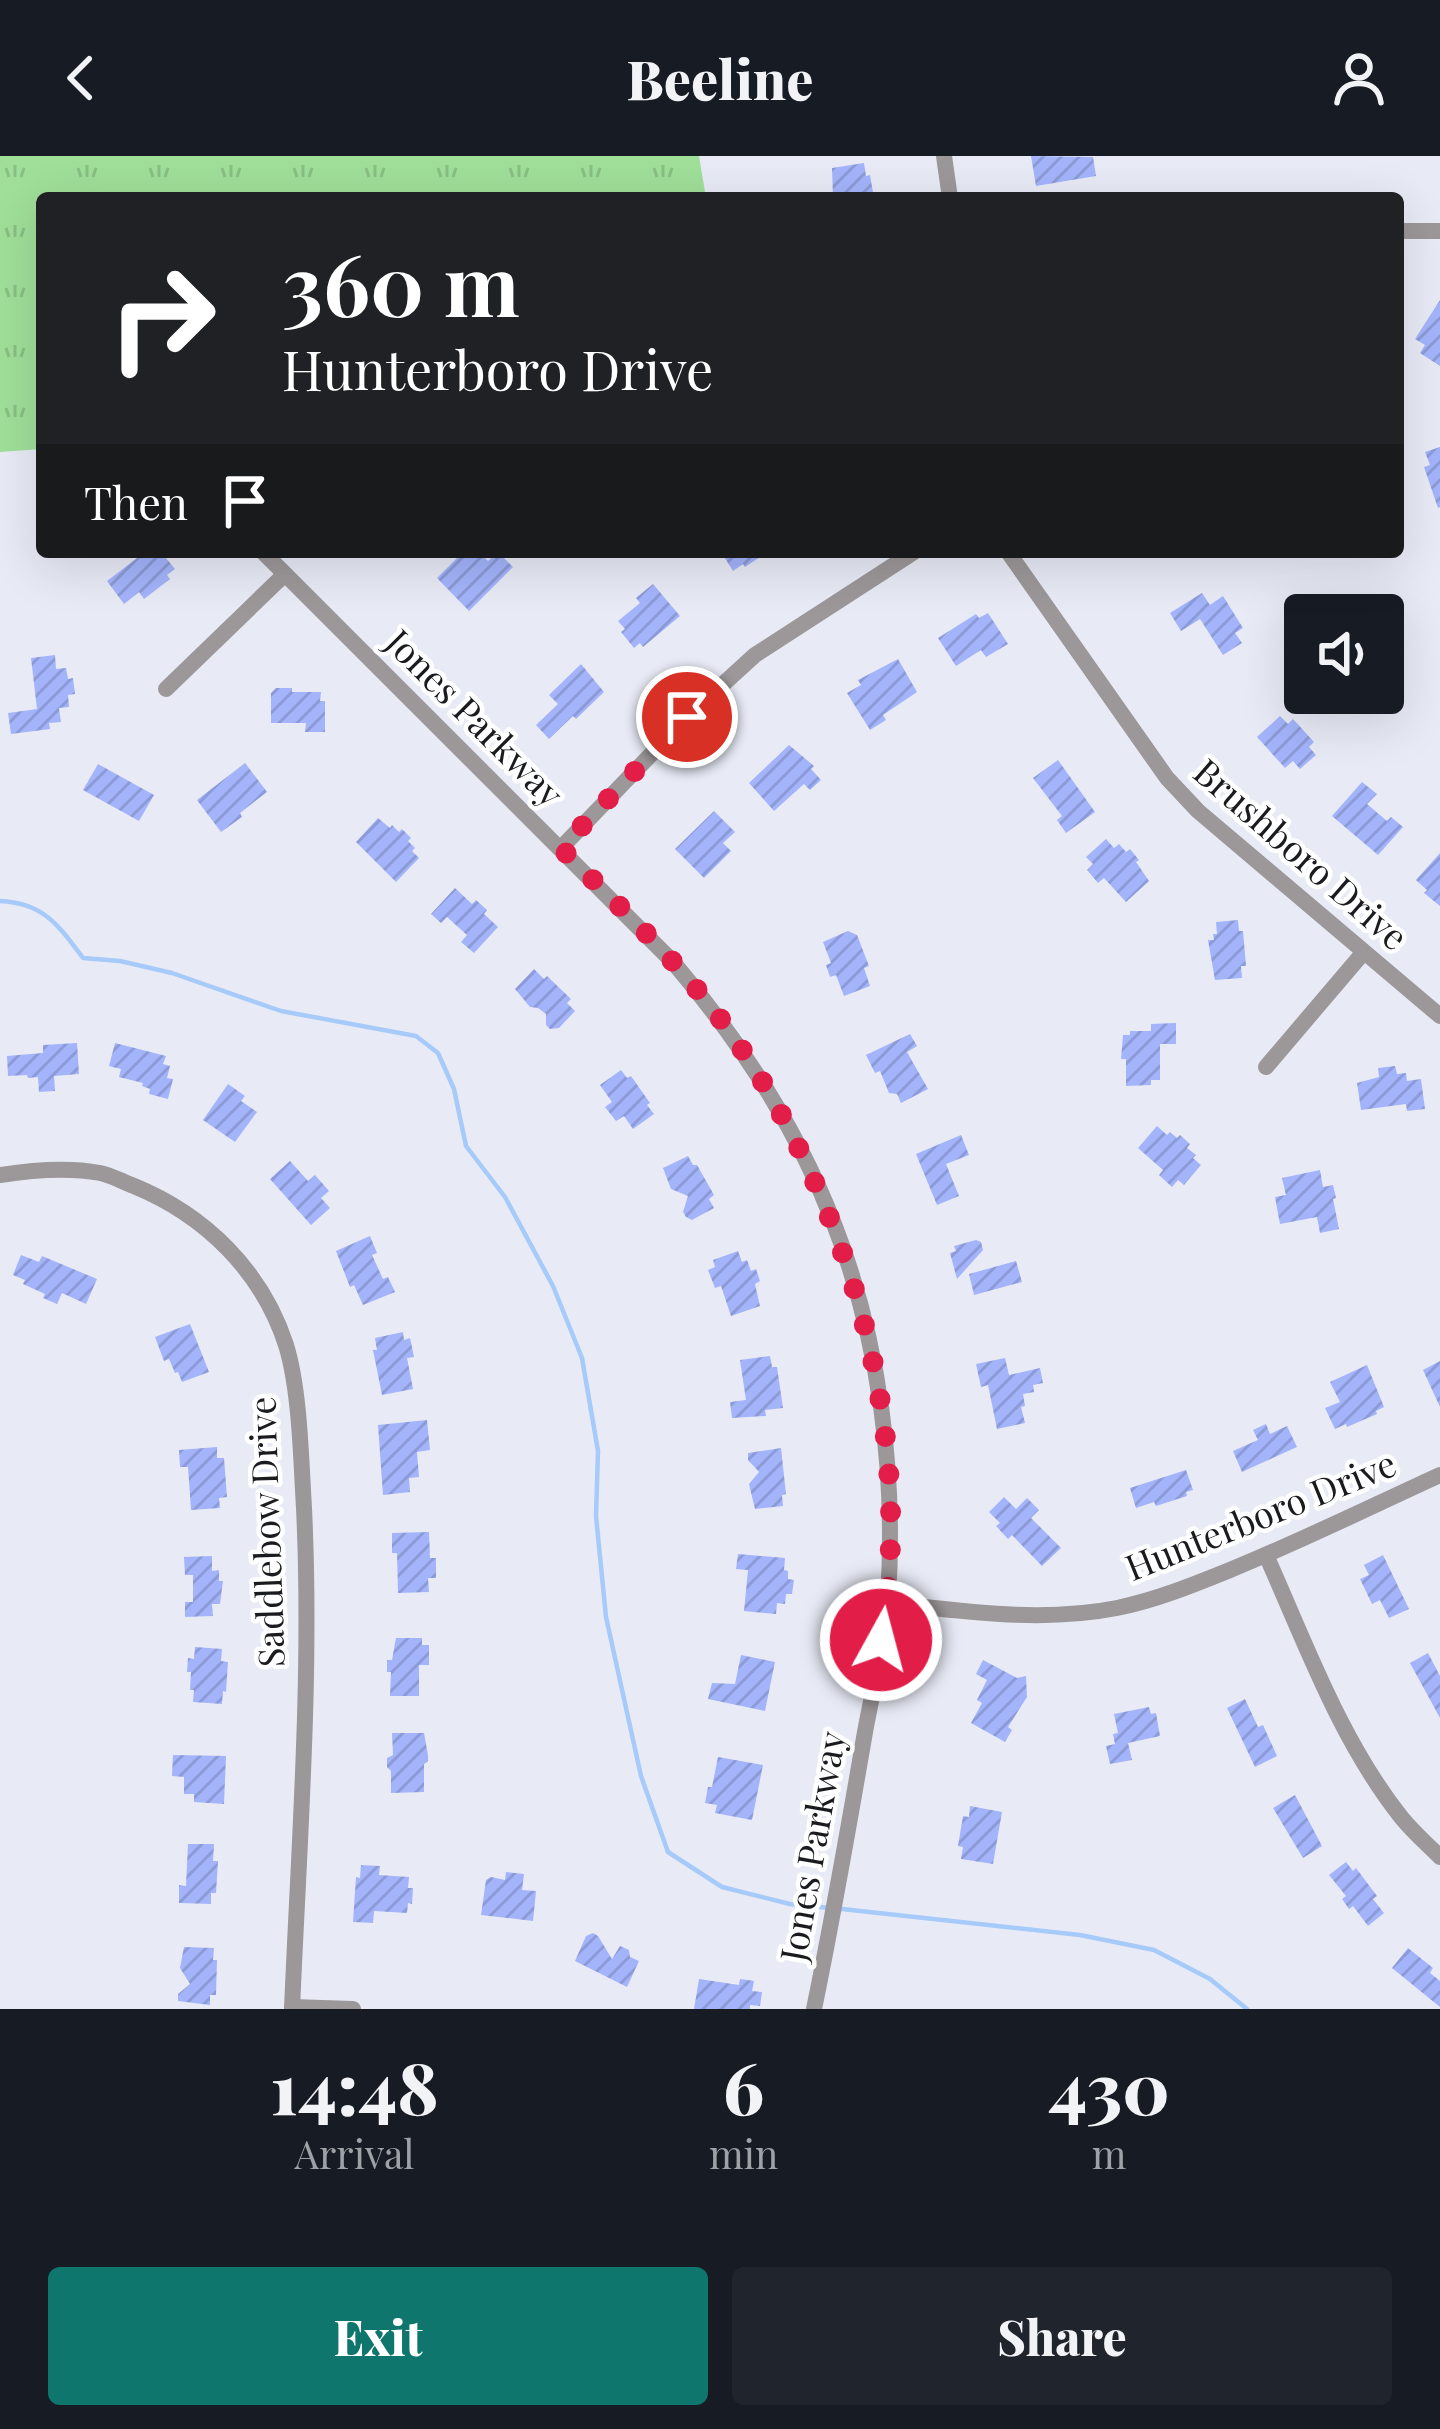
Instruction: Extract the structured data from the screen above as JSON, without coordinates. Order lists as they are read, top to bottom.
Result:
{
  "streets": {
    "street": [
      "Jones Parkway",
      "Brushboro Drive",
      "Hunterboro Drive",
      "Saddlebow Drive"
    ]
  },
  "crossings": [
    ["Jones Parkway", "Hunterboro Drive"]
  ],
  "page": {
    "header": "Beeline",
    "turn": ["360 m", "Hunterboro Drive"],
    "then": "Then",
    "eta": [
      "14:48",
      "Arrival",
      "6",
      "min",
      "430",
      "m"
    ],
    "buttons": ["Exit", "Share"]
  }
}
